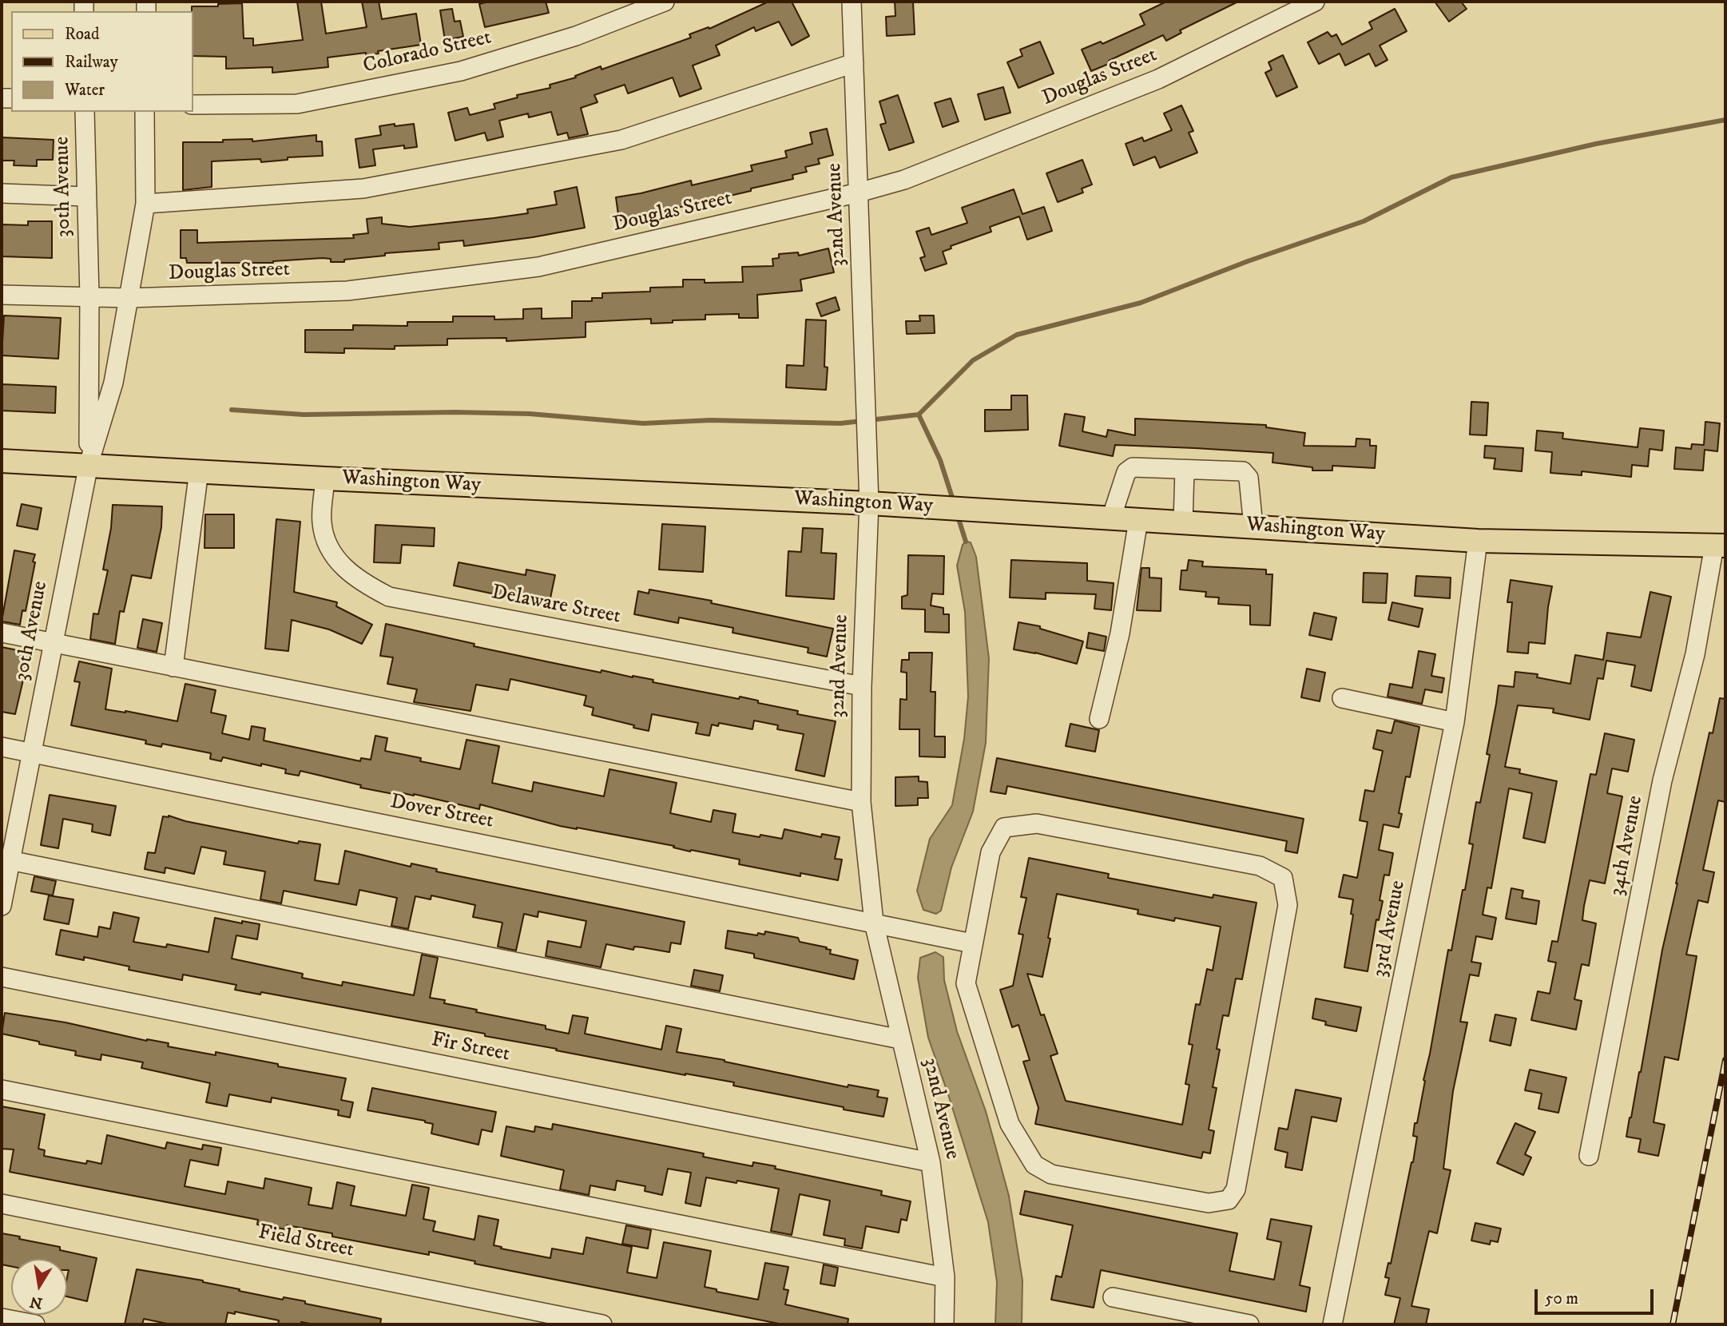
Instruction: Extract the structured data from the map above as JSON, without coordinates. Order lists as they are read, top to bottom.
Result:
{
  "streets": {
    "main road": ["Washington Way"],
    "street": [
      "Colorado Street",
      "Douglas Street",
      "30th Avenue",
      "32nd Avenue",
      "Delaware Street",
      "Dover Street",
      "34th Avenue",
      "33rd Avenue",
      "Fir Street",
      "Field Street"
    ]
  },
  "crossings": [
    ["Douglas Street", "30th Avenue"],
    ["Douglas Street", "32nd Avenue"],
    ["30th Avenue", "Washington Way"],
    ["30th Avenue", "Dover Street"],
    ["32nd Avenue", "Washington Way"],
    ["32nd Avenue", "Delaware Street"],
    ["32nd Avenue", "Dover Street"],
    ["32nd Avenue", "Fir Street"],
    ["Washington Way", "Delaware Street"],
    ["Washington Way", "34th Avenue"],
    ["Washington Way", "33rd Avenue"]
  ],
  "legend": ["Road", "Railway", "Water"],
  "scale_bar": "50 m",
  "north": "bottom"
}
